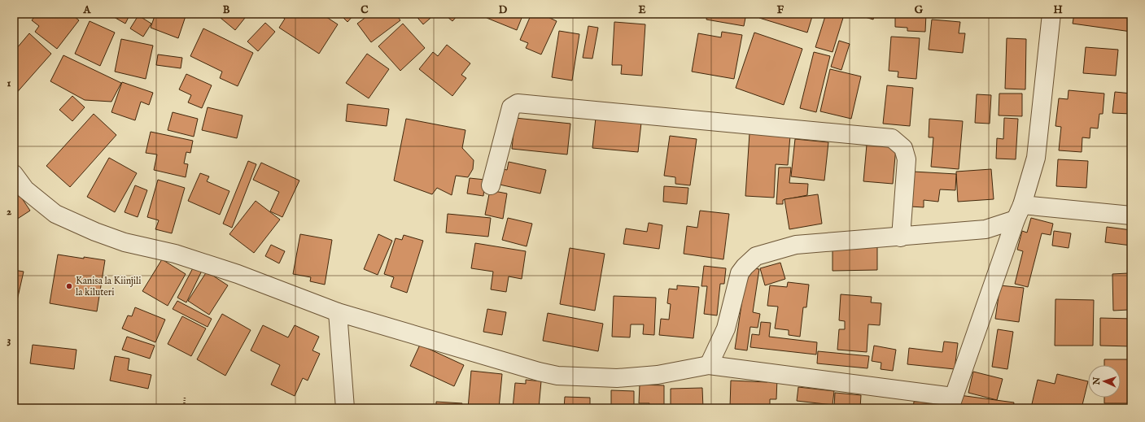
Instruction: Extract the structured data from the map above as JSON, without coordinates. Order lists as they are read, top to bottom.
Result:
{
  "places": ["Kanisa la Kiinjili la kiluteri"],
  "north": "left",
  "grid": {
    "columns": [
      "A",
      "B",
      "C",
      "D",
      "E",
      "F",
      "G",
      "H"
    ],
    "rows": ["1", "2", "3"]
  }
}
